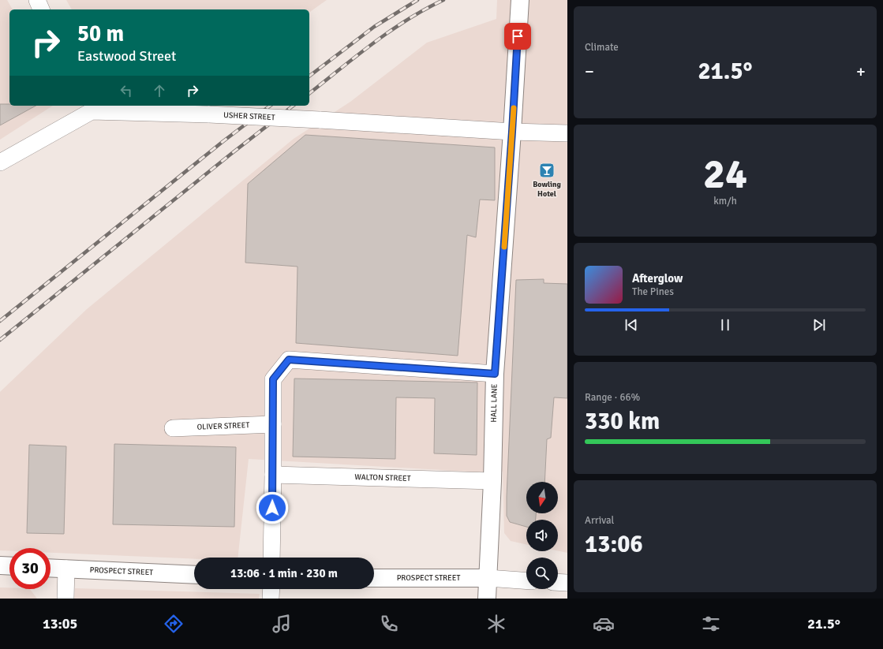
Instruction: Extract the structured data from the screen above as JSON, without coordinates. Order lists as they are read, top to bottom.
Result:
{
  "streets": {
    "street": [
      "USHER STREET",
      "HALL LANE",
      "OLIVER STREET",
      "WALTON STREET",
      "PROSPECT STREET"
    ]
  },
  "crossings": [
    ["USHER STREET", "HALL LANE"],
    ["HALL LANE", "WALTON STREET"],
    ["HALL LANE", "PROSPECT STREET"]
  ],
  "places": {
    "bar": ["Bowling Hotel"]
  },
  "north": "bottom",
  "page": {
    "tile": [
      "Climate",
      ["24", "km/h"],
      ["Range · 66%", "330 km"],
      ["Arrival", "13:06"]
    ],
    "turn": ["50 m", "Eastwood Street"],
    "heat": ["−", "21.5°", "+"],
    "song": ["Afterglow", "The Pines"],
    "limit": "30",
    "trip": "13:06 · 1 min · 230 m",
    "tabs": ["13:05", "21.5°"]
  }
}
